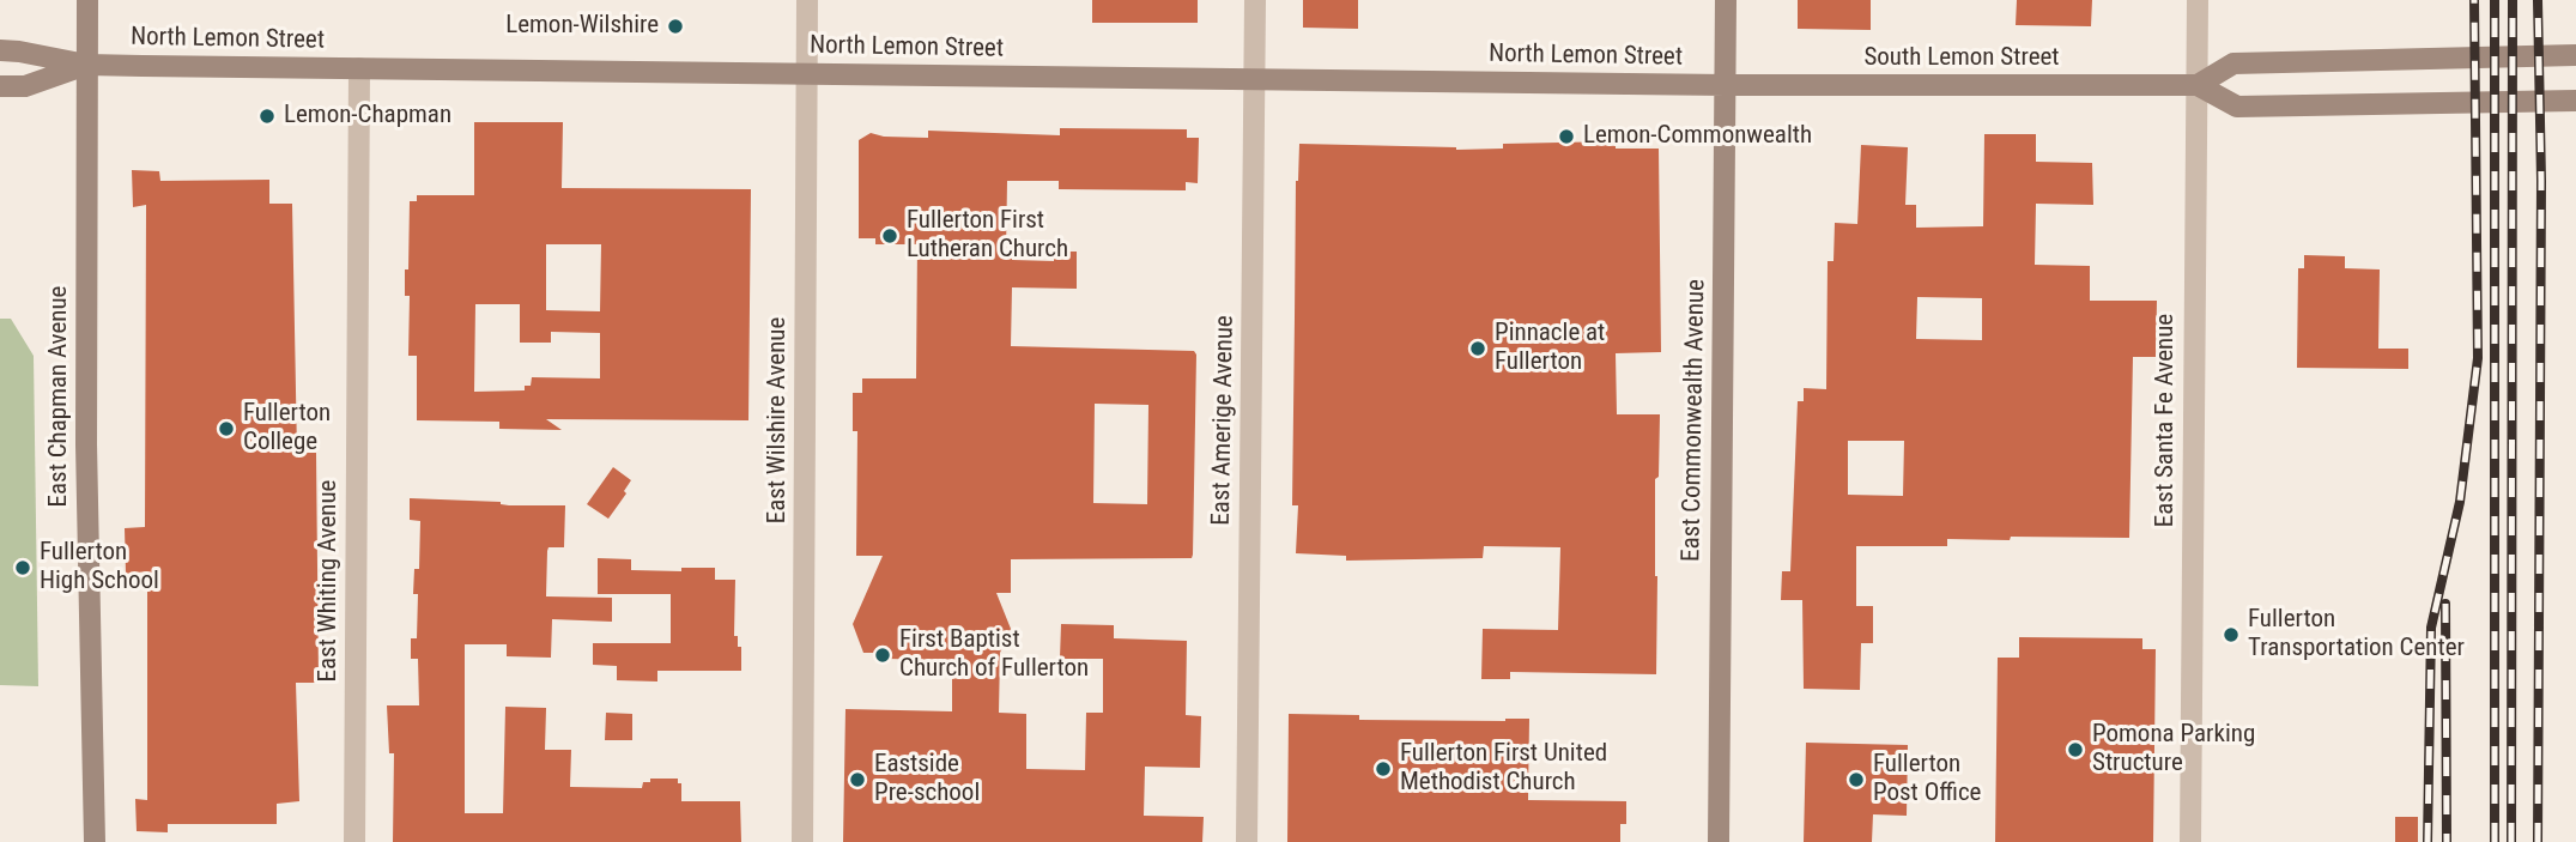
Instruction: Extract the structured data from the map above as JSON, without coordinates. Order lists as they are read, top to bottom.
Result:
{
  "streets": {
    "street": [
      "North Lemon Street",
      "South Lemon Street",
      "East Chapman Avenue",
      "East Wilshire Avenue",
      "East Amerige Avenue",
      "East Commonwealth Avenue",
      "East Santa Fe Avenue",
      "East Whiting Avenue"
    ]
  },
  "crossings": [
    ["North Lemon Street", "South Lemon Street"],
    ["North Lemon Street", "East Chapman Avenue"],
    ["North Lemon Street", "East Wilshire Avenue"],
    ["North Lemon Street", "East Amerige Avenue"],
    ["North Lemon Street", "East Commonwealth Avenue"],
    ["North Lemon Street", "East Whiting Avenue"],
    ["South Lemon Street", "East Commonwealth Avenue"],
    ["South Lemon Street", "East Santa Fe Avenue"]
  ],
  "places": [
    "Lemon-Wilshire",
    "Lemon-Chapman",
    "Lemon-Commonwealth",
    "Fullerton First Lutheran Church",
    "Pinnacle at Fullerton",
    "Fullerton College",
    "Fullerton High School",
    "Fullerton Transportation Center",
    "First Baptist Church of Fullerton",
    "Pomona Parking Structure",
    "Fullerton First United Methodist Church",
    "Eastside Pre-school",
    "Fullerton Post Office"
  ]
}
